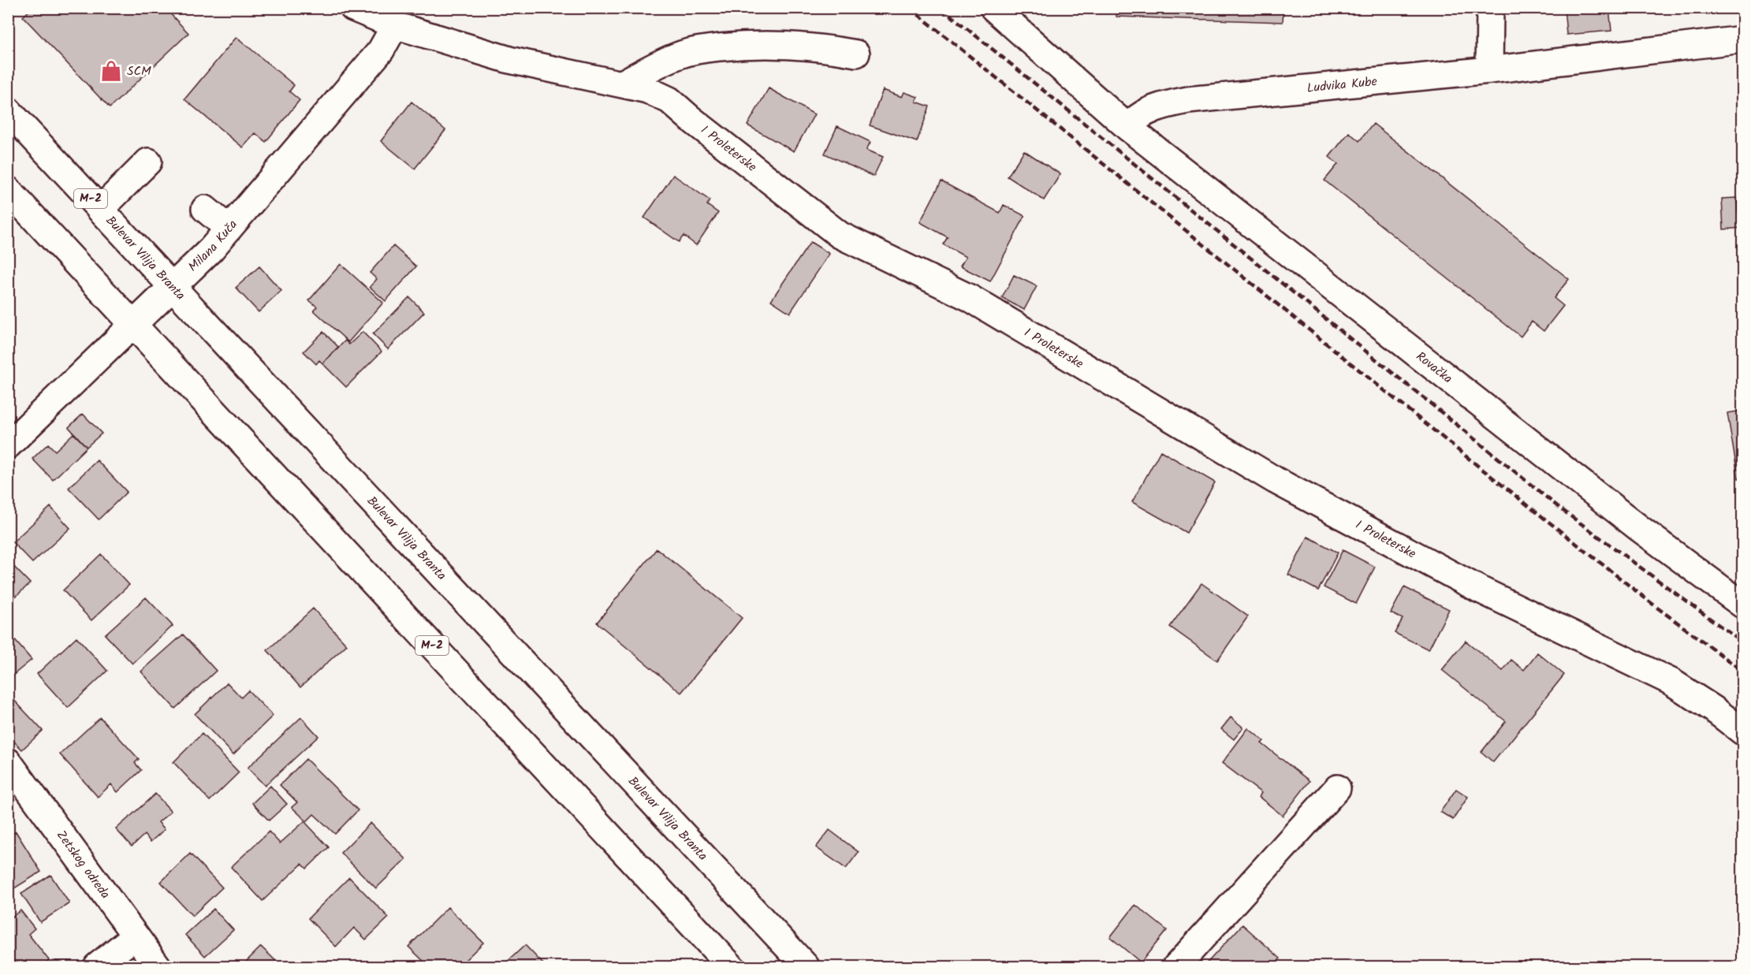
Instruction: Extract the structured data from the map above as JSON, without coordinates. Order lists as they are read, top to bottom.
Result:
{
  "streets": {
    "street": [
      "Ludvika Kube",
      "I Proleterske",
      "M-2",
      "Milana Kuča",
      "Bulevar Vilija Branta",
      "Rovačka",
      "Zetskog odreda"
    ]
  },
  "crossings": [
    ["Ludvika Kube", "Rovačka"],
    ["I Proleterske", "Milana Kuča"],
    ["M-2", "Milana Kuča"],
    ["Milana Kuča", "Bulevar Vilija Branta"]
  ],
  "places": {
    "shop": ["SCM"]
  }
}
